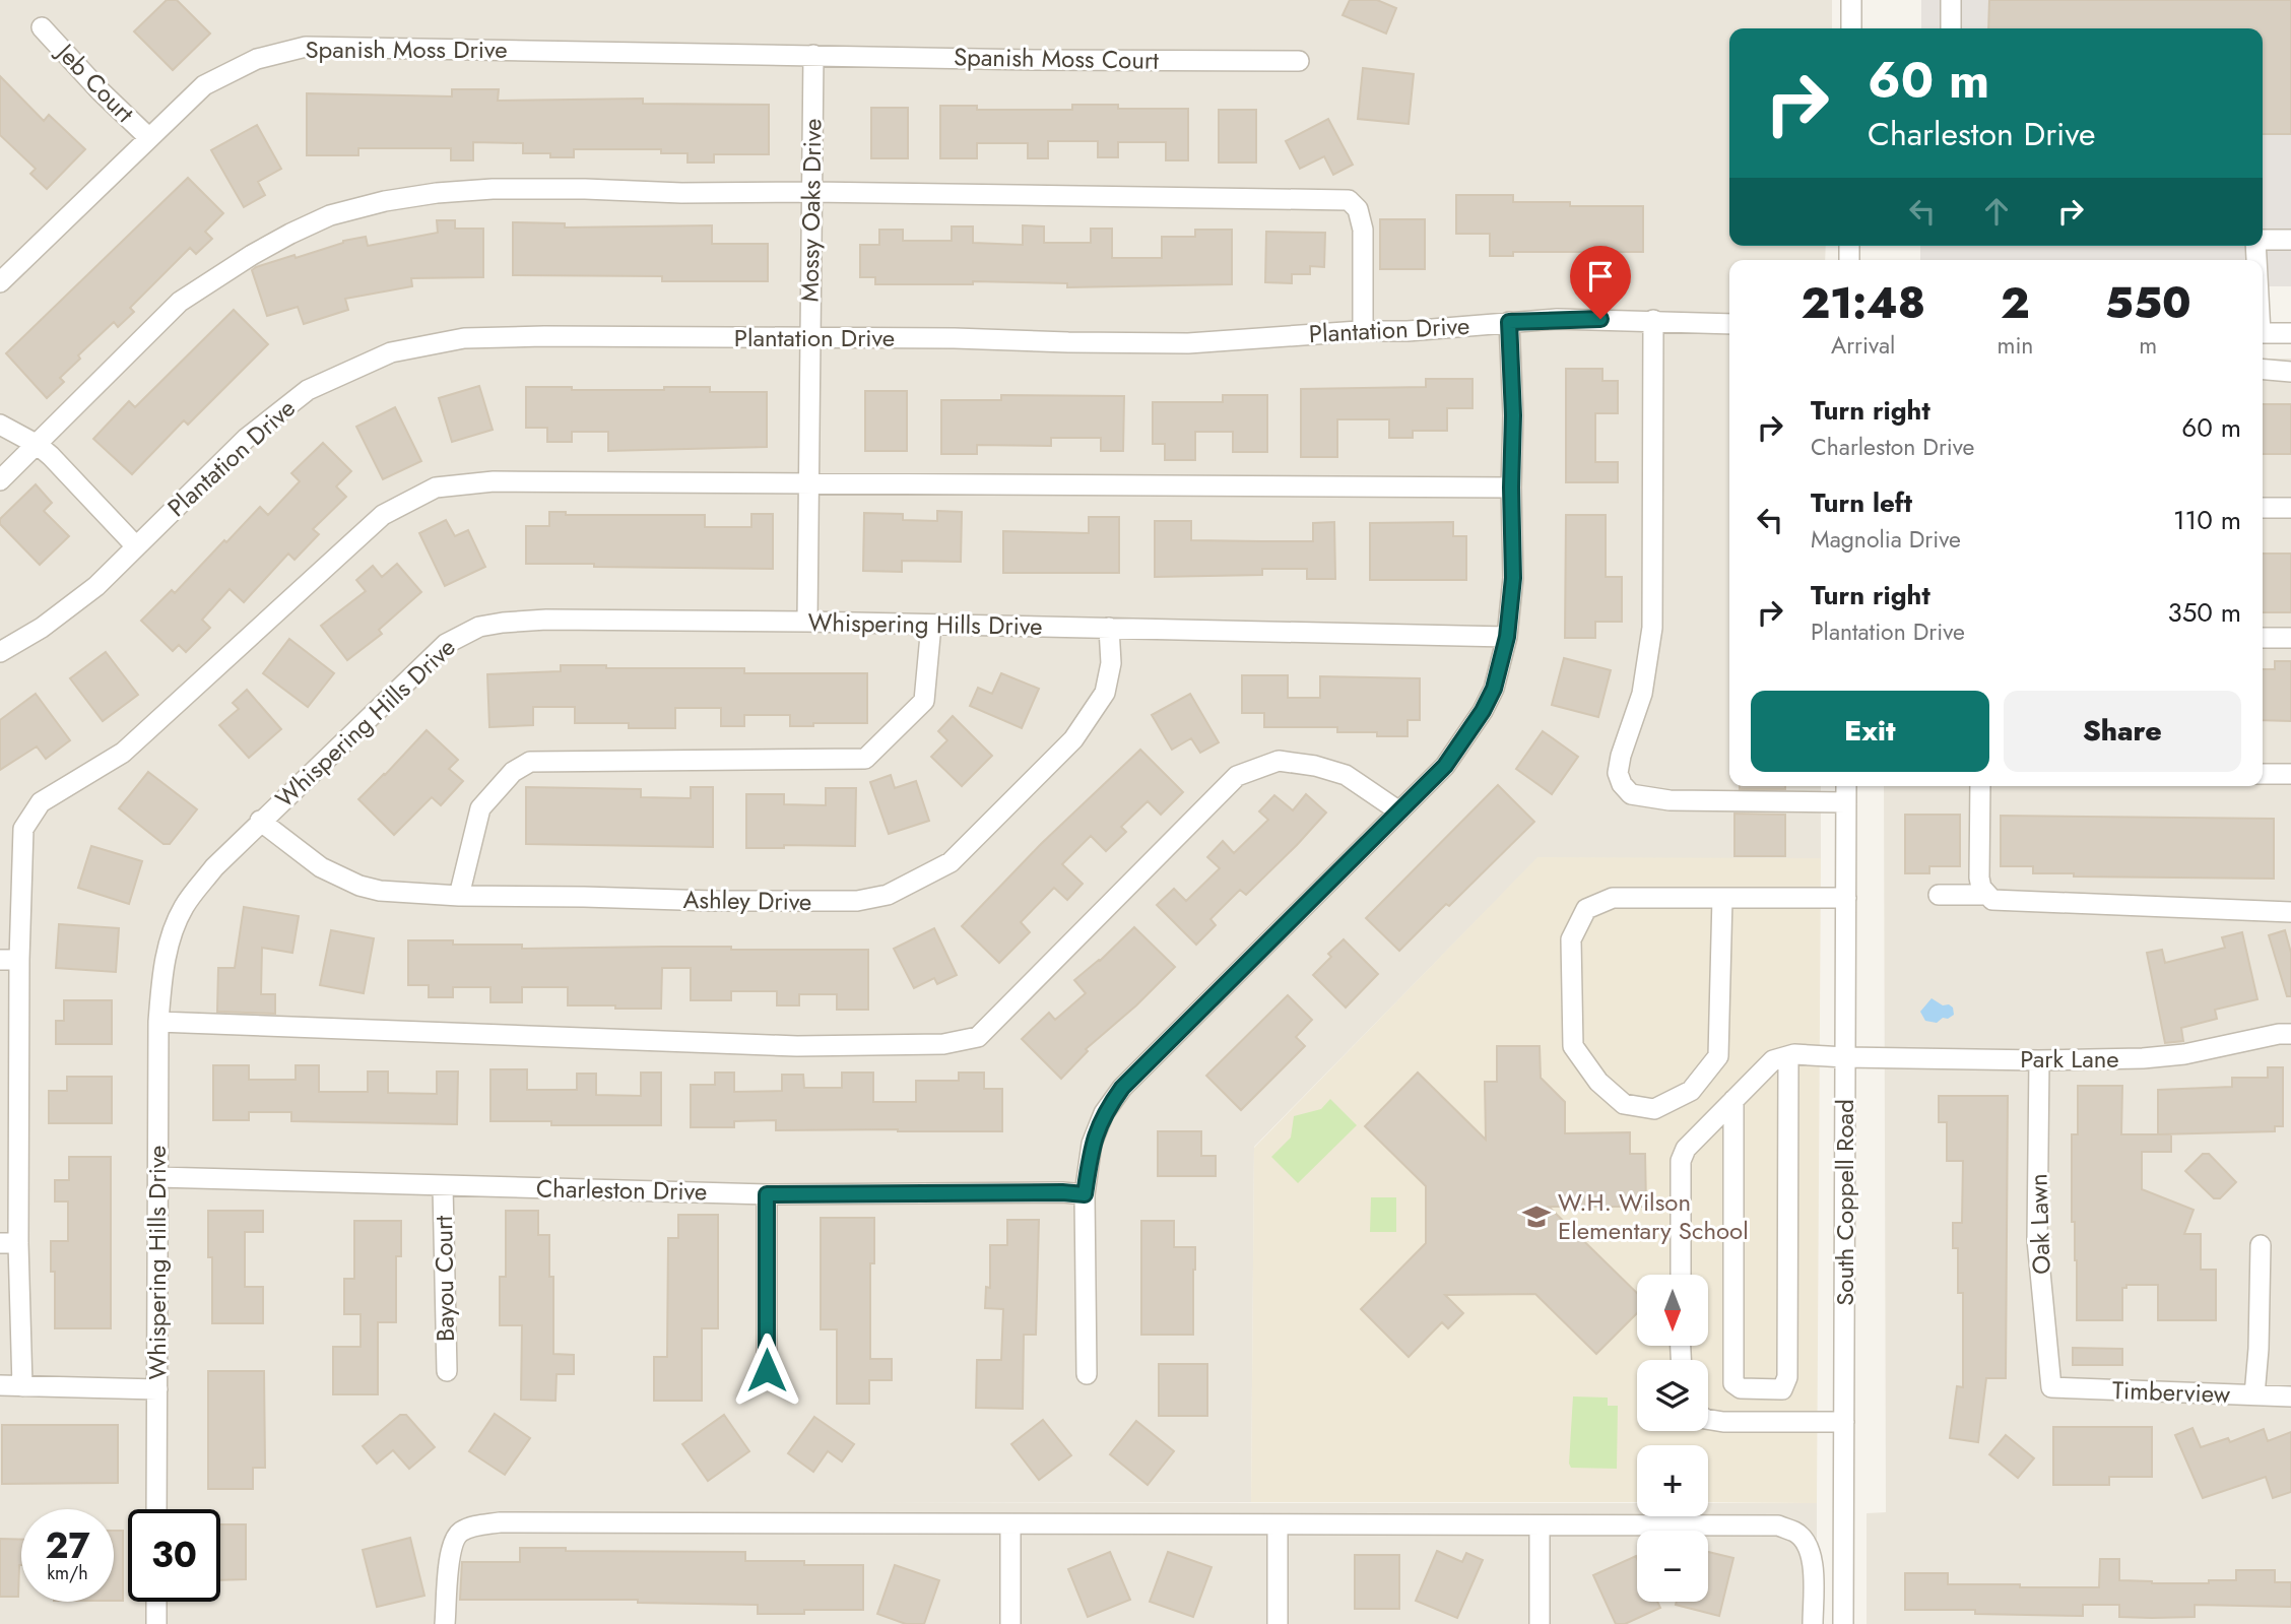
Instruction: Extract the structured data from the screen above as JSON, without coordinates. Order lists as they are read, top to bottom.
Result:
{
  "streets": {
    "street": [
      "Spanish Moss Drive",
      "Spanish Moss Court",
      "Jeb Court",
      "Mossy Oaks Drive",
      "Plantation Drive",
      "Whispering Hills Drive",
      "Ashley Drive",
      "Park Lane",
      "Charleston Drive",
      "South Coppell Road",
      "Oak Lawn",
      "Bayou Court",
      "Timberview"
    ]
  },
  "crossings": [
    ["Spanish Moss Drive", "Spanish Moss Court"],
    ["Spanish Moss Drive", "Jeb Court"],
    ["Spanish Moss Drive", "Mossy Oaks Drive"],
    ["Spanish Moss Court", "Mossy Oaks Drive"],
    ["Mossy Oaks Drive", "Plantation Drive"],
    ["Mossy Oaks Drive", "Whispering Hills Drive"],
    ["Whispering Hills Drive", "Ashley Drive"],
    ["Whispering Hills Drive", "Charleston Drive"],
    ["Park Lane", "South Coppell Road"],
    ["Park Lane", "Oak Lawn"],
    ["Charleston Drive", "Bayou Court"],
    ["Oak Lawn", "Timberview"]
  ],
  "places": {
    "school or university": ["W.H. Wilson Elementary School"]
  },
  "north": "bottom",
  "page": {
    "turn": ["60 m", "Charleston Drive"],
    "eta": [
      "21:48",
      "Arrival",
      "2",
      "min",
      "550",
      "m"
    ],
    "list": [
      {
        "name": "Turn right",
        "note": "Charleston Drive",
        "value": "60 m"
      },
      {
        "name": "Turn left",
        "note": "Magnolia Drive",
        "value": "110 m"
      },
      {
        "name": "Turn right",
        "note": "Plantation Drive",
        "value": "350 m"
      }
    ],
    "buttons": ["Exit", "Share"],
    "map_buttons": ["+", "−"],
    "speed": "27 km/h",
    "limit": "30"
  }
}
